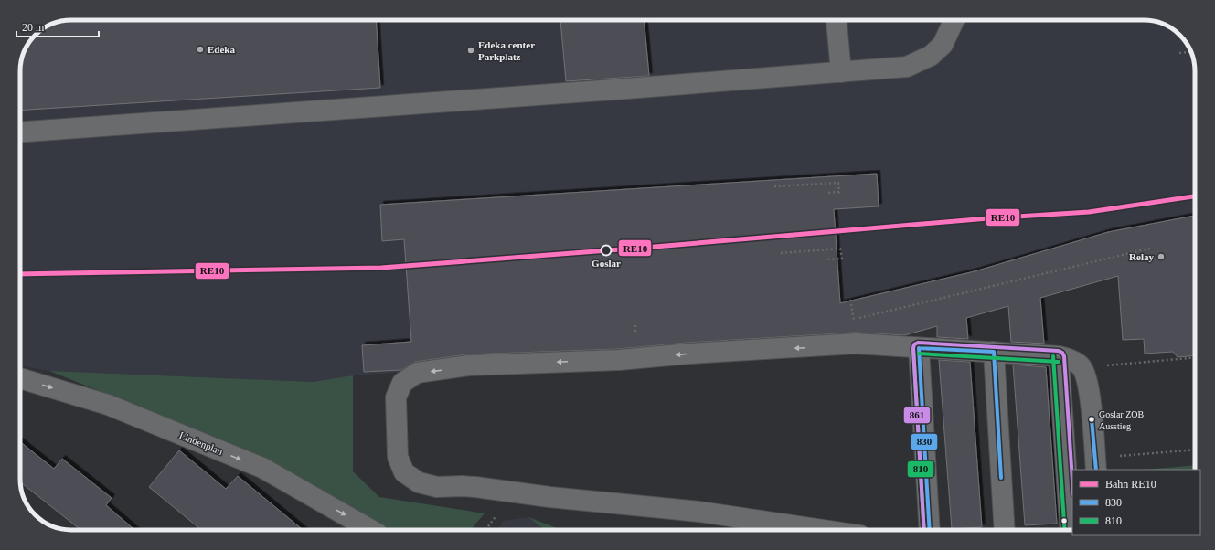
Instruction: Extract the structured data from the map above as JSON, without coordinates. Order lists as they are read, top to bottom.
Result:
{
  "streets": {
    "street": ["Lindenplan"]
  },
  "one_way": ["Lindenplan"],
  "places": [
    "Edeka",
    "Edeka center Parkplatz",
    "Goslar",
    "Relay",
    "Goslar ZOB Ausstieg"
  ],
  "lines": [
    "rail line RE10",
    "transit line 861",
    "transit line 830",
    "transit line 810"
  ],
  "legend": ["Bahn RE10", "830", "810"],
  "scale_bar": "20 m"
}
